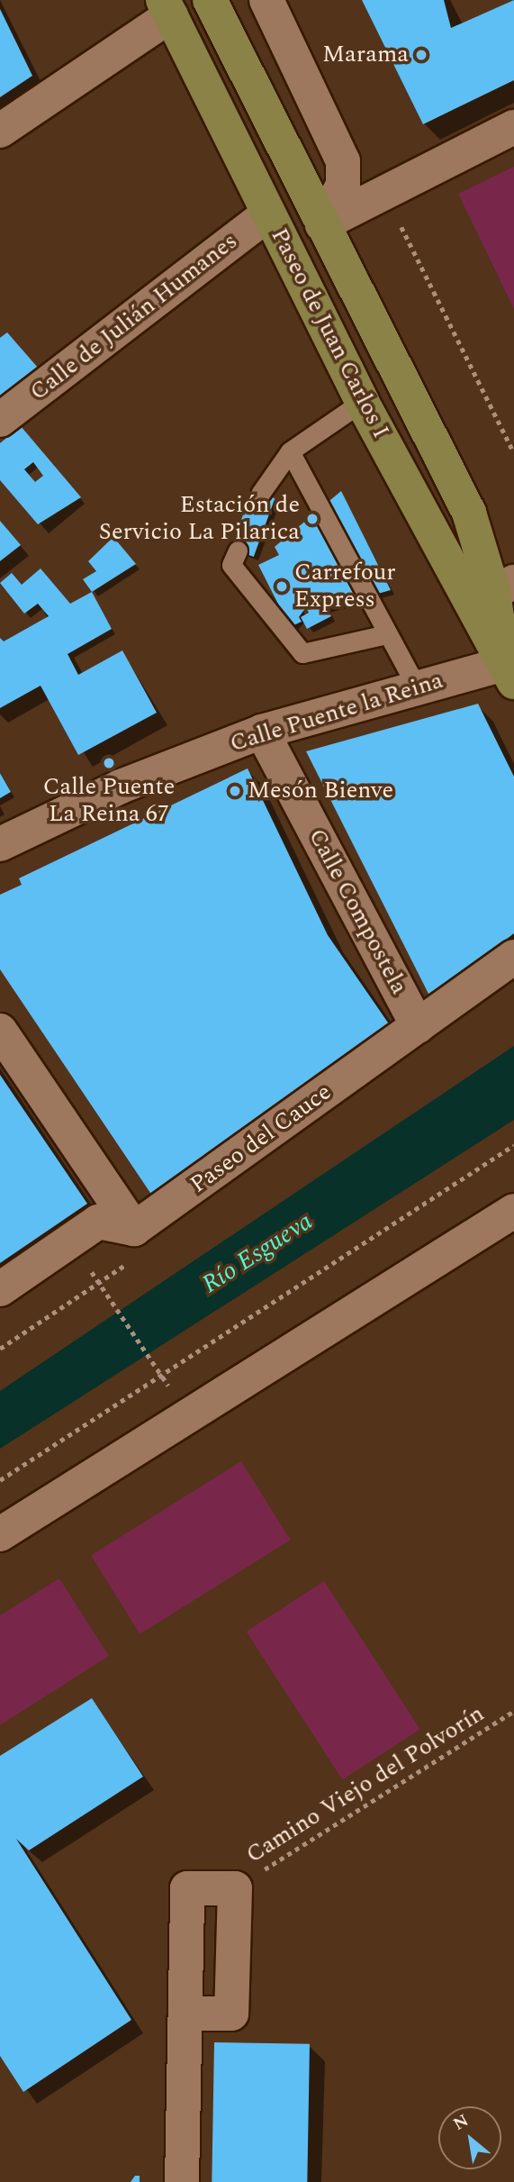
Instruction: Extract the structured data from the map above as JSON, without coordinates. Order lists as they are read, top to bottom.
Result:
{
  "streets": {
    "main road": ["Paseo de Juan Carlos I"],
    "street": [
      "Calle de Julián Humanes",
      "Calle Puente la Reina",
      "Calle Compostela",
      "Paseo del Cauce"
    ],
    "path": ["Camino Viejo del Polvorín"]
  },
  "crossings": [
    ["Calle de Julián Humanes", "Paseo de Juan Carlos I"],
    ["Paseo de Juan Carlos I", "Calle Puente la Reina"],
    ["Calle Puente la Reina", "Calle Compostela"],
    ["Calle Compostela", "Paseo del Cauce"]
  ],
  "water": ["Río Esgueva"],
  "places": [
    "Marama",
    "Estación de Servicio La Pilarica",
    "Carrefour Express",
    "Calle Puente La Reina 67",
    "Mesón Bienve"
  ],
  "north": "top left"
}
